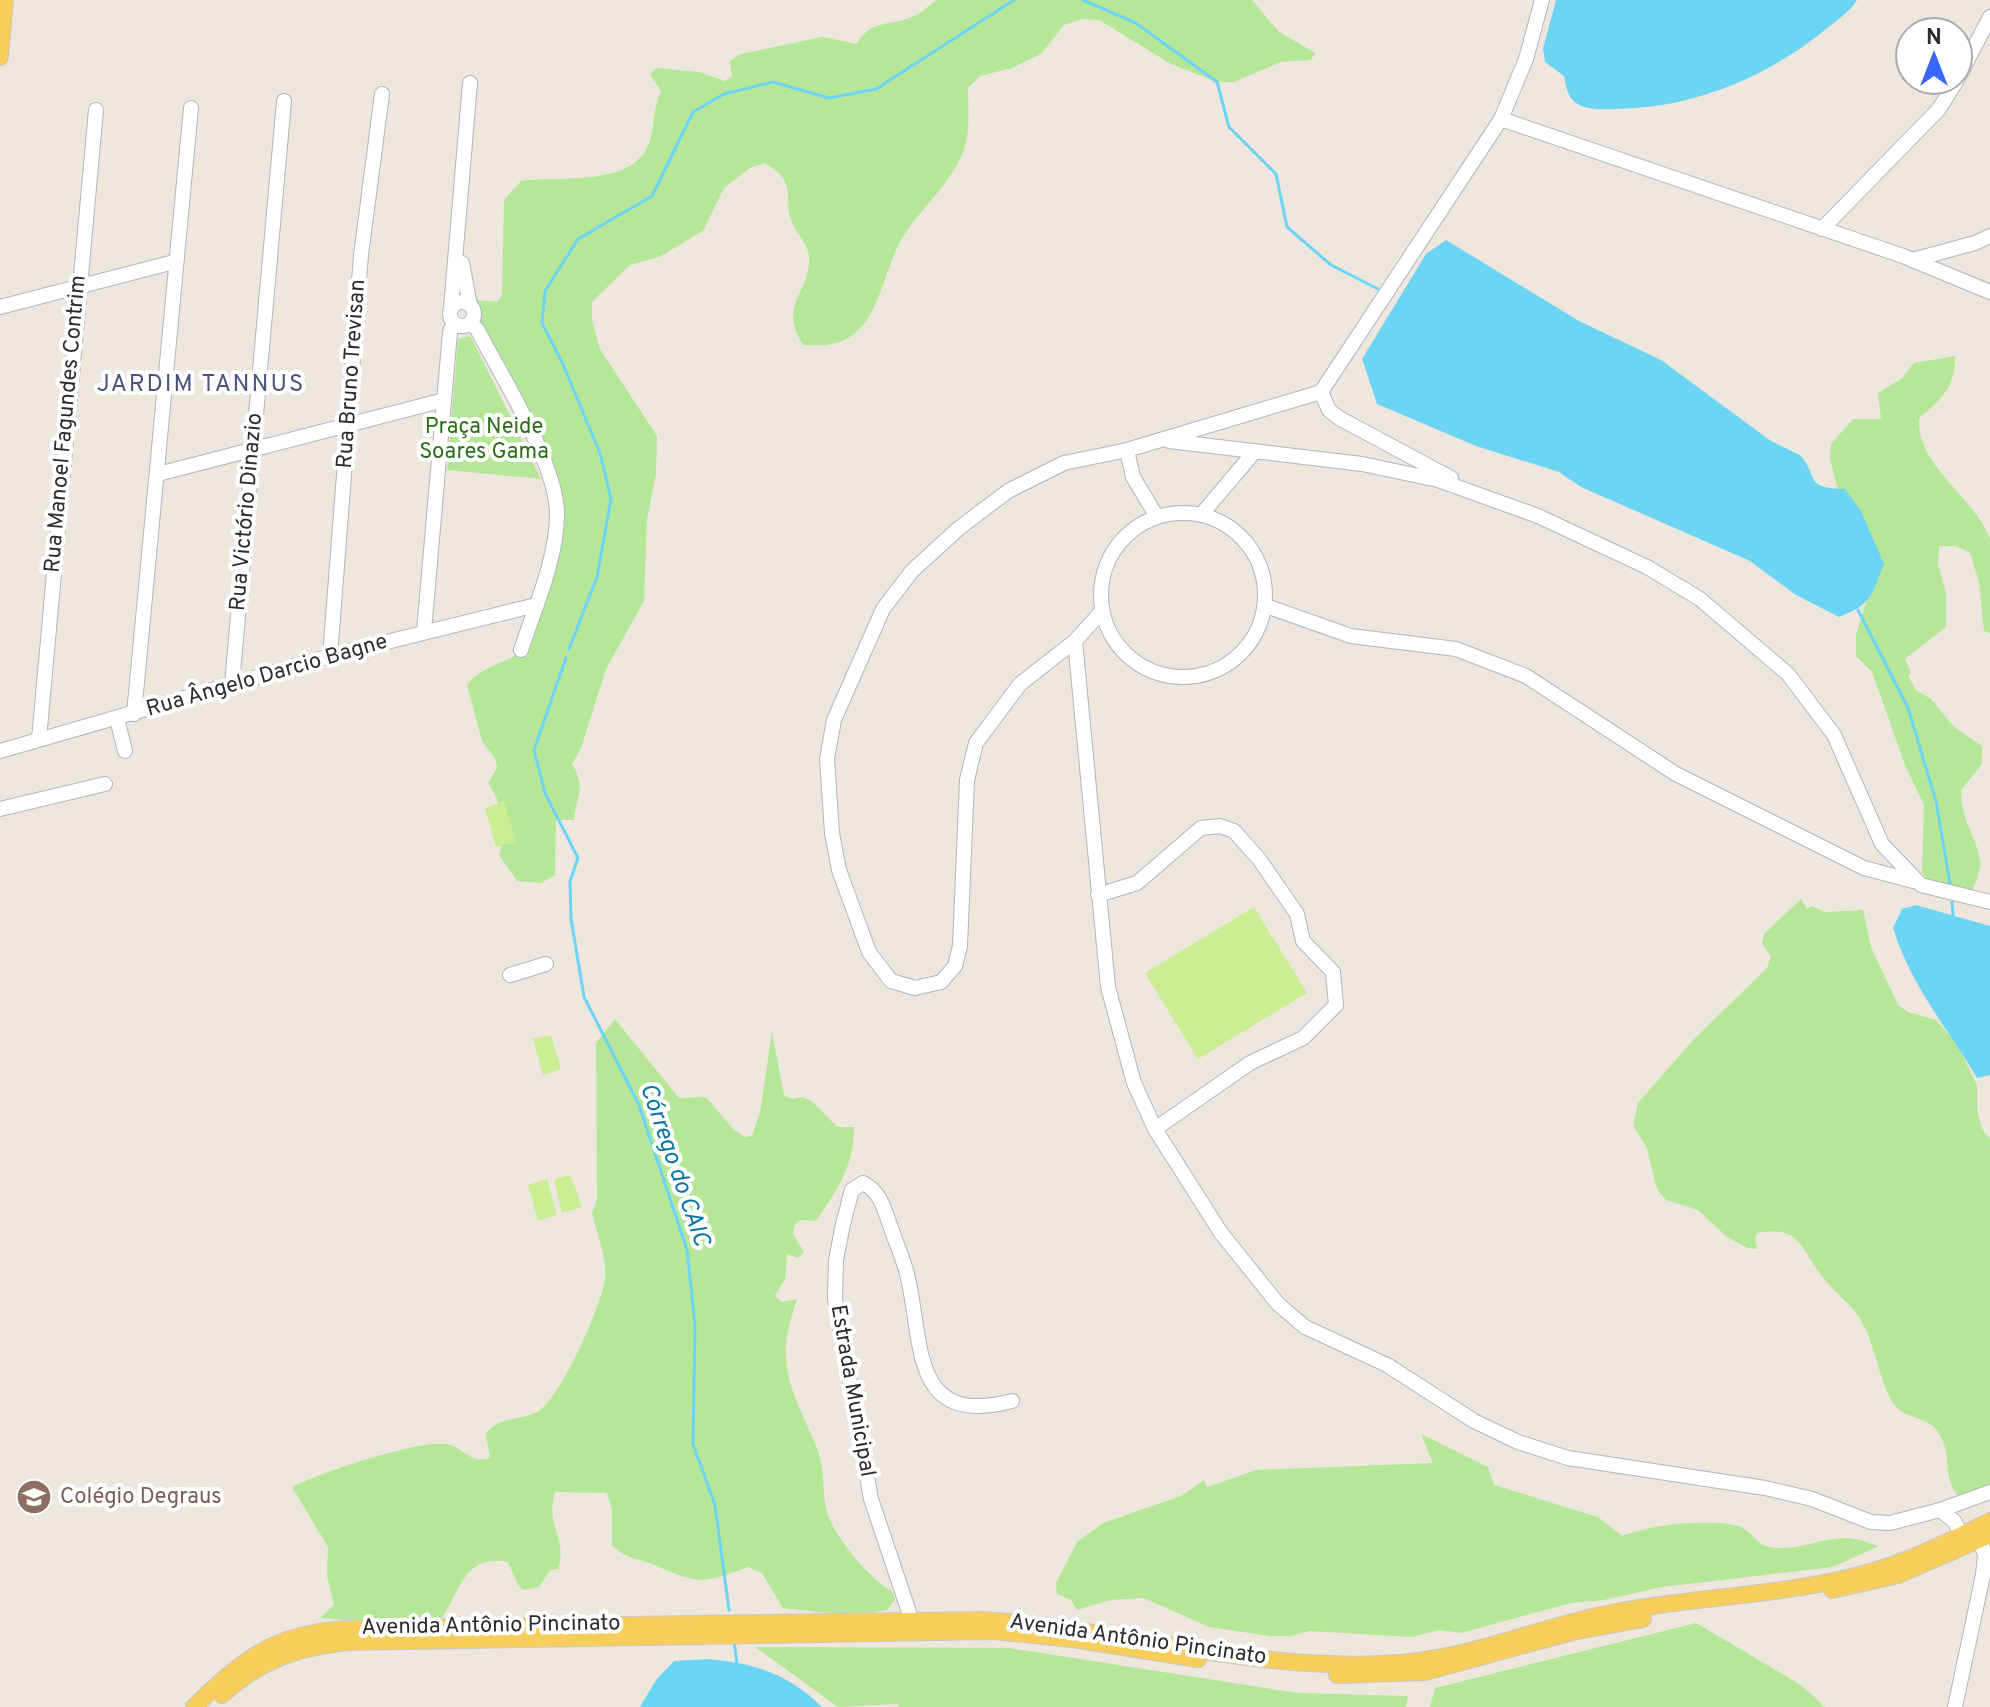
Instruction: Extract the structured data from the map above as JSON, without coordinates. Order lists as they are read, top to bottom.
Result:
{
  "streets": {
    "main road": ["Avenida Antônio Pincinato"],
    "street": [
      "Rua Bruno Trevisan",
      "Rua Manoel Fagundes Contrim",
      "Rua Victório Dinazio",
      "Rua Ângelo Darcio Bagne",
      "Estrada Municipal"
    ]
  },
  "crossings": [
    ["Rua Bruno Trevisan", "Rua Ângelo Darcio Bagne"],
    ["Rua Manoel Fagundes Contrim", "Rua Ângelo Darcio Bagne"],
    ["Rua Victório Dinazio", "Rua Ângelo Darcio Bagne"],
    ["Estrada Municipal", "Avenida Antônio Pincinato"]
  ],
  "districts": ["JARDIM TANNUS"],
  "water": ["Córrego do CAIC"],
  "parks": ["Praça Neide Soares Gama"],
  "places": {
    "school or university": ["Colégio Degraus"]
  },
  "north": "top"
}
